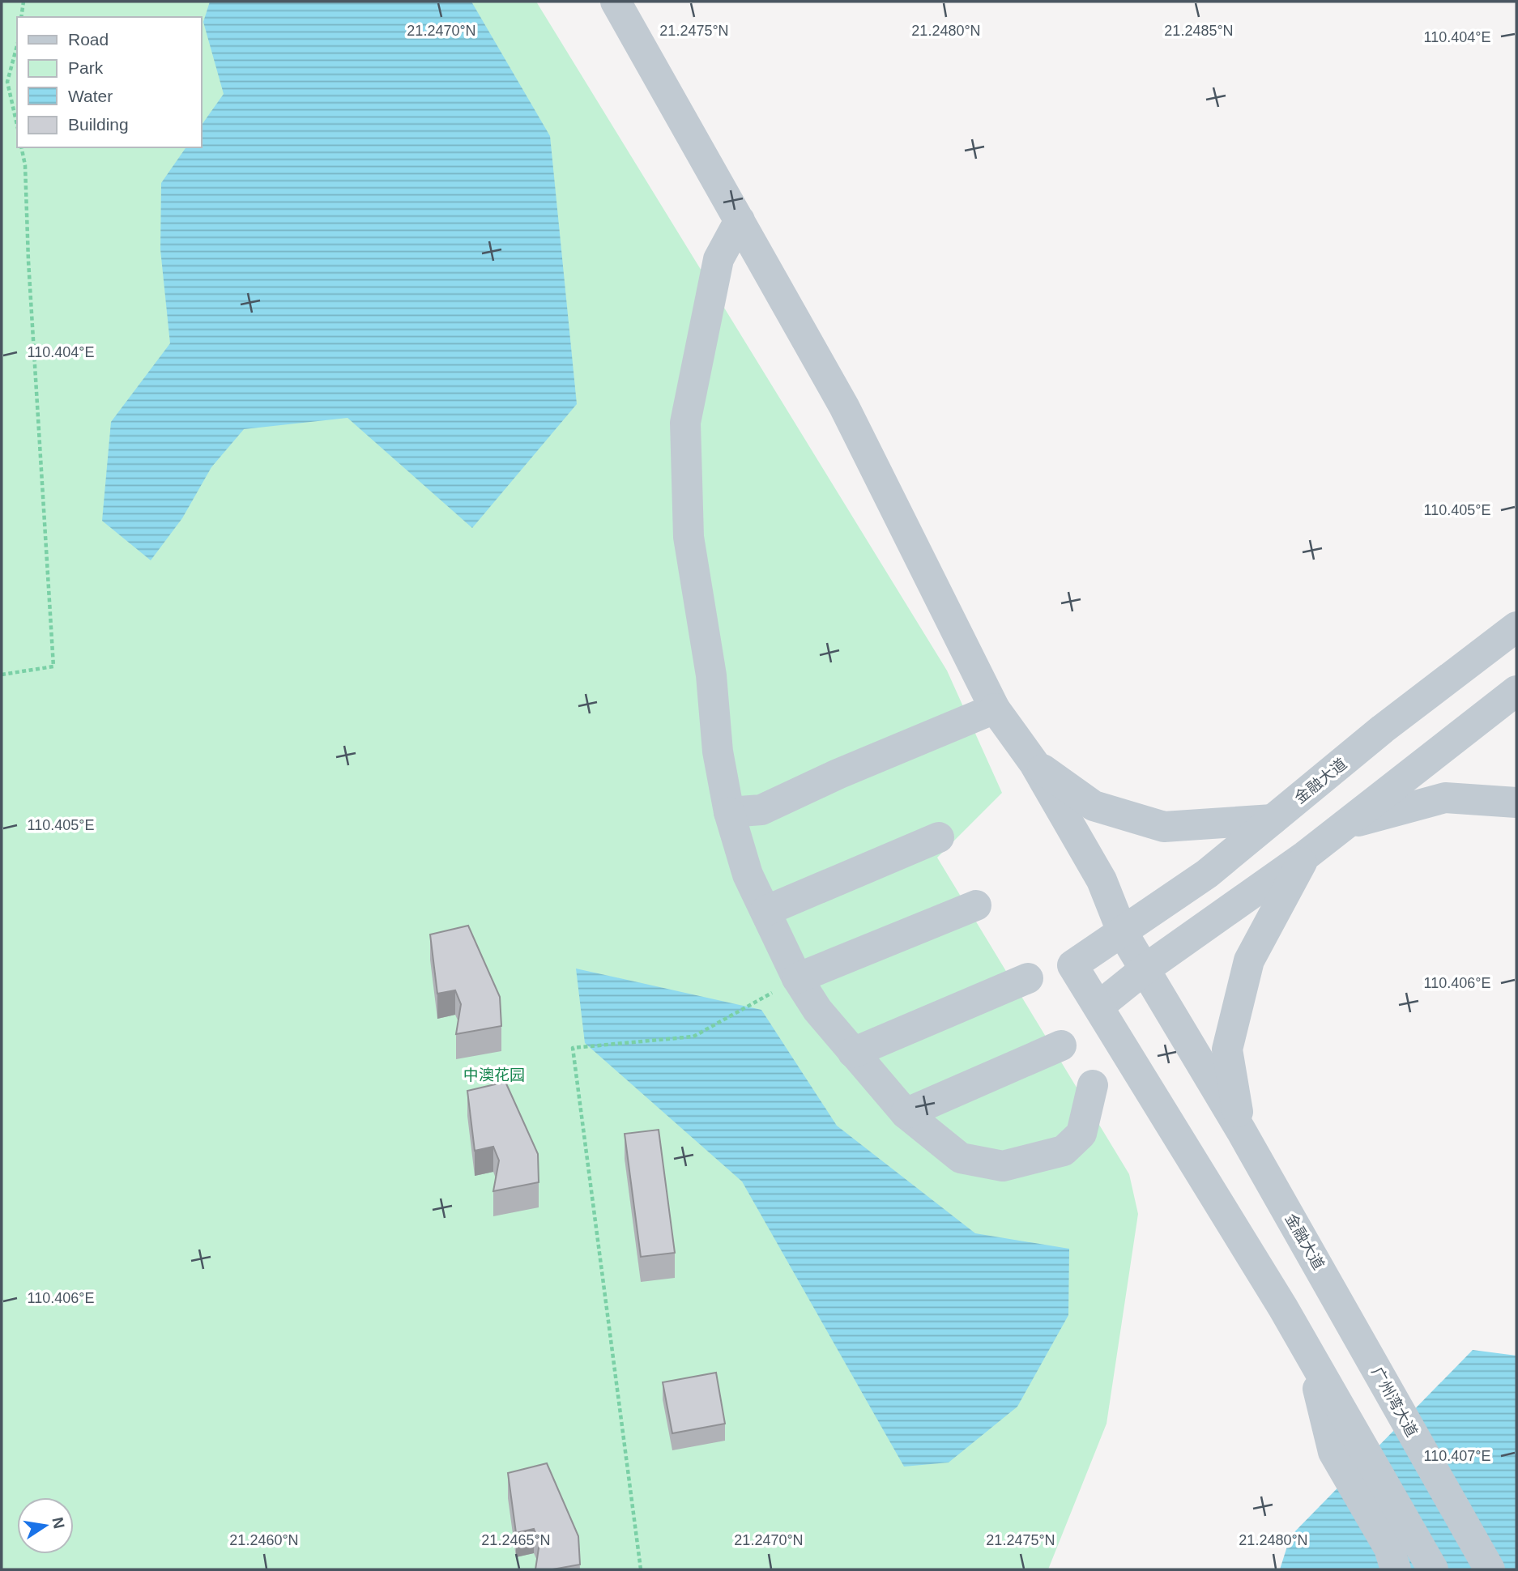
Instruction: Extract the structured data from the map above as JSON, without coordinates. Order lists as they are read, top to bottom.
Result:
{
  "streets": {
    "street": ["金融大道", "广州湾大道"]
  },
  "crossings": [
    ["金融大道", "广州湾大道"]
  ],
  "parks": ["中澳花园"],
  "legend": [
    "Road",
    "Park",
    "Water",
    "Building"
  ],
  "north": "right",
  "coordinates": [
    "21.2470°N",
    "21.2475°N",
    "21.2480°N",
    "21.2485°N",
    "110.404°E",
    "110.405°E",
    "110.406°E",
    "110.407°E",
    "21.2460°N",
    "21.2465°N"
  ]
}
